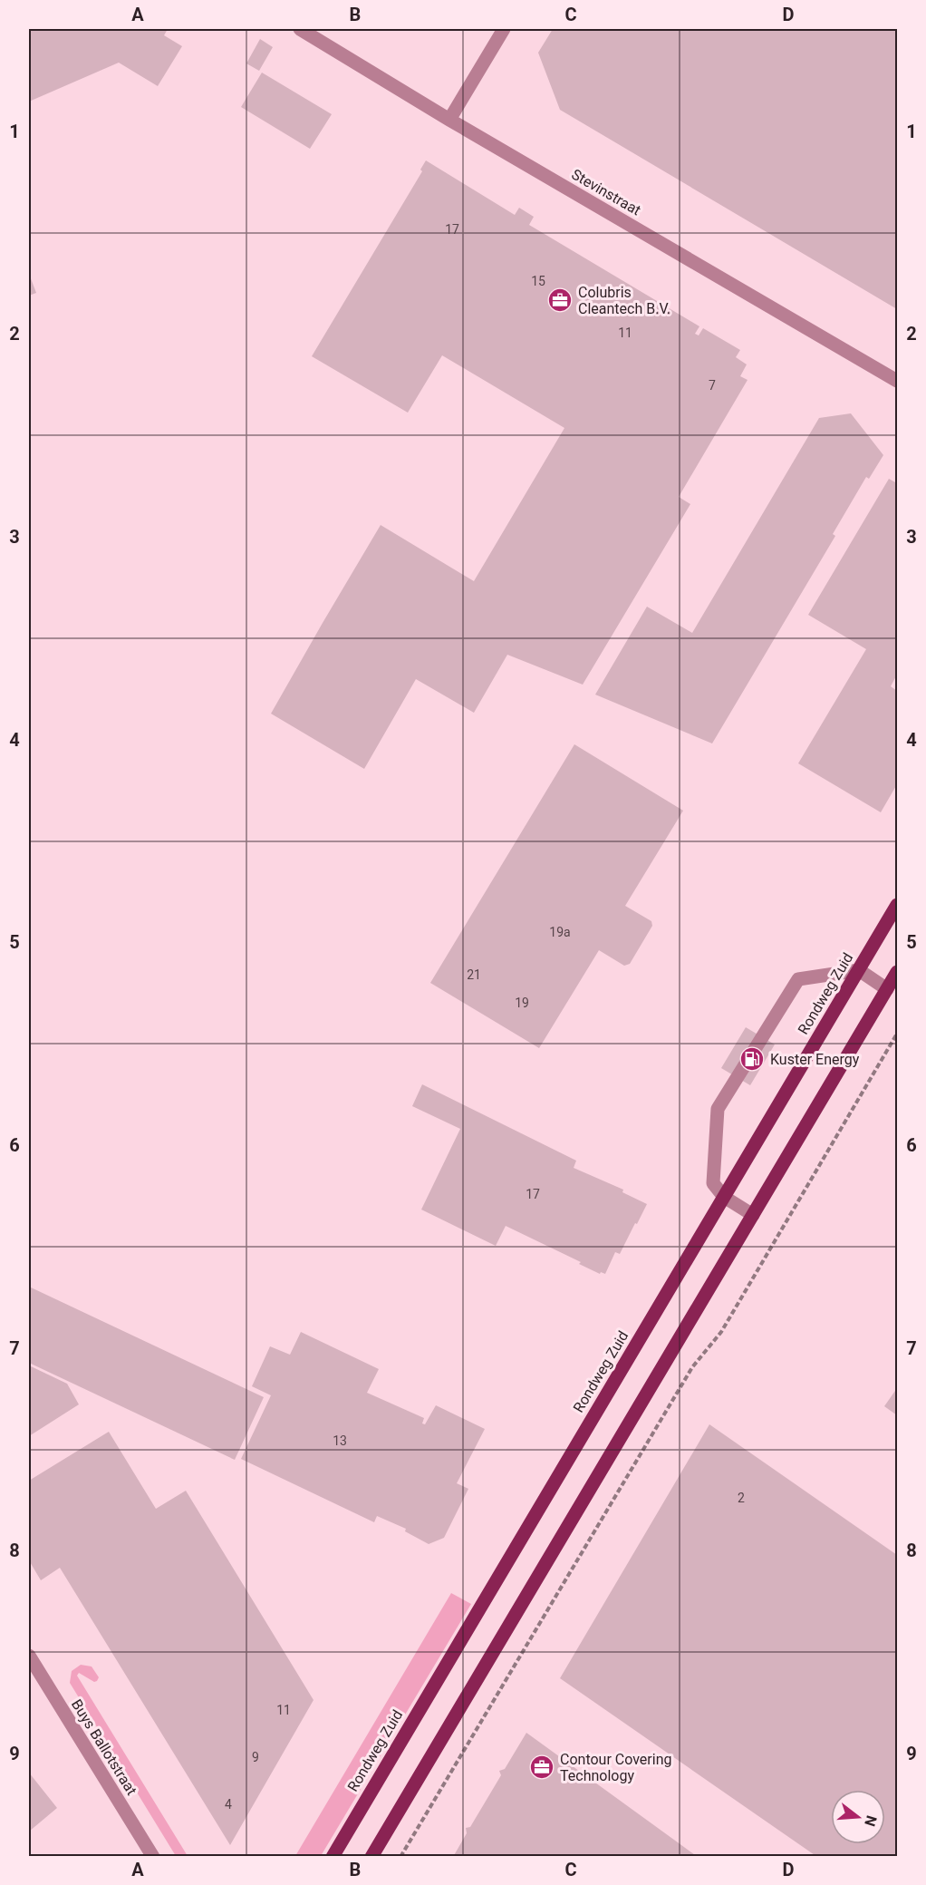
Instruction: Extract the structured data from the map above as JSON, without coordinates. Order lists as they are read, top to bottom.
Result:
{
  "streets": {
    "main road": ["Rondweg Zuid"],
    "street": ["Stevinstraat", "Buys Ballotstraat"]
  },
  "places": {
    "office": ["Colubris Cleantech B.V.", "Contour Covering Technology"],
    "fuel station": ["Kuster Energy"]
  },
  "house_numbers": [
    "17",
    "15",
    "11",
    "7",
    "19a",
    "21",
    "19",
    "17",
    "13",
    "2",
    "11",
    "9",
    "4"
  ],
  "north": "right",
  "grid": {
    "columns": [
      "A",
      "B",
      "C",
      "D"
    ],
    "rows": [
      "1",
      "2",
      "3",
      "4",
      "5",
      "6",
      "7",
      "8",
      "9"
    ]
  }
}
